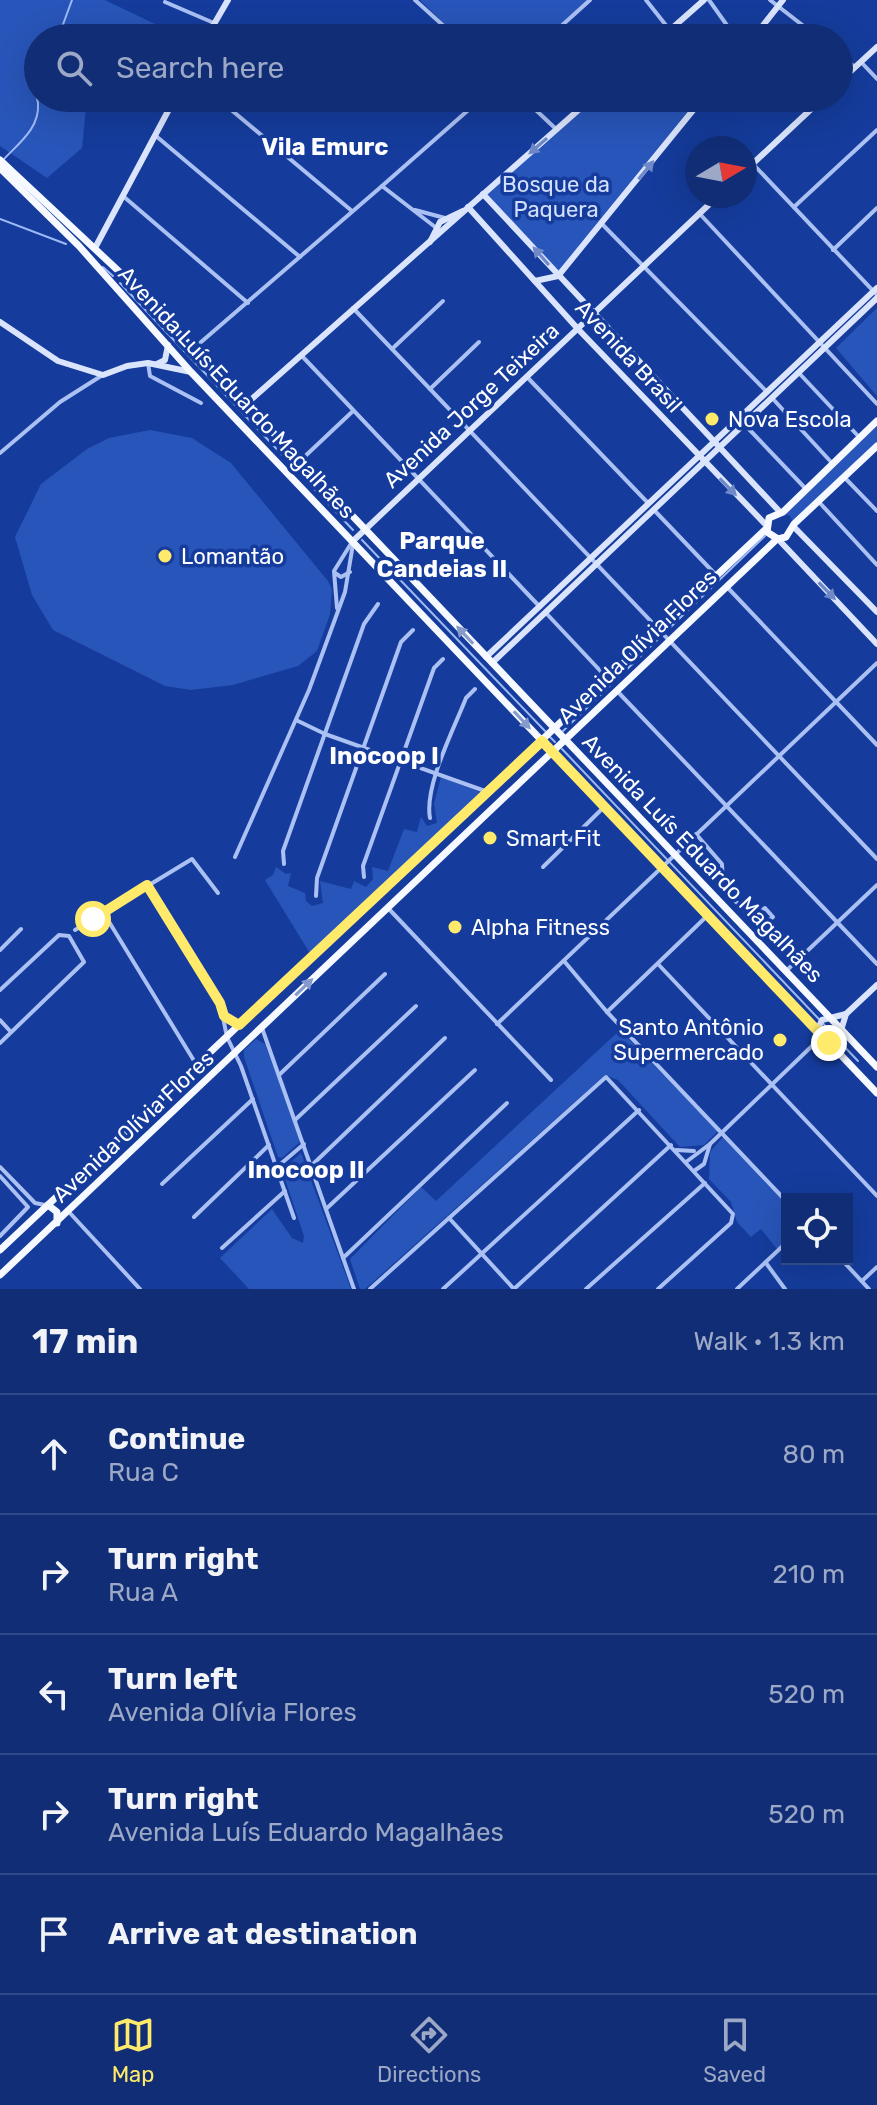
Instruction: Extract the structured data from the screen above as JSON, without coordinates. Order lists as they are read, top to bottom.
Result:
{
  "streets": {
    "main road": ["Avenida Brasil", "Avenida Luís Eduardo Magalhães", "Avenida Olívia Flores"],
    "street": ["Avenida Jorge Teixeira"]
  },
  "crossings": [
    ["Avenida Brasil", "Avenida Jorge Teixeira"],
    ["Avenida Brasil", "Avenida Olívia Flores"],
    ["Avenida Luís Eduardo Magalhães", "Avenida Jorge Teixeira"],
    ["Avenida Luís Eduardo Magalhães", "Avenida Olívia Flores"]
  ],
  "districts": [
    "Vila Emurc",
    "Parque Candeias II",
    "Inocoop I",
    "Inocoop II"
  ],
  "parks": ["Bosque da Paquera"],
  "places": [
    "Nova Escola",
    "Lomantão",
    "Smart Fit",
    "Alpha Fitness",
    "Santo Antônio Supermercado"
  ],
  "north": "right",
  "page": {
    "search": "Search here",
    "heading": ["17 min", "Walk · 1.3 km"],
    "list": [
      ["Continue", "Rua C", "80 m"],
      ["Turn right", "Rua A", "210 m"],
      ["Turn left", "Avenida Olívia Flores", "520 m"],
      ["Turn right", "Avenida Luís Eduardo Magalhães", "520 m"],
      "Arrive at destination"
    ],
    "nav": ["Map", "Directions", "Saved"]
  }
}
